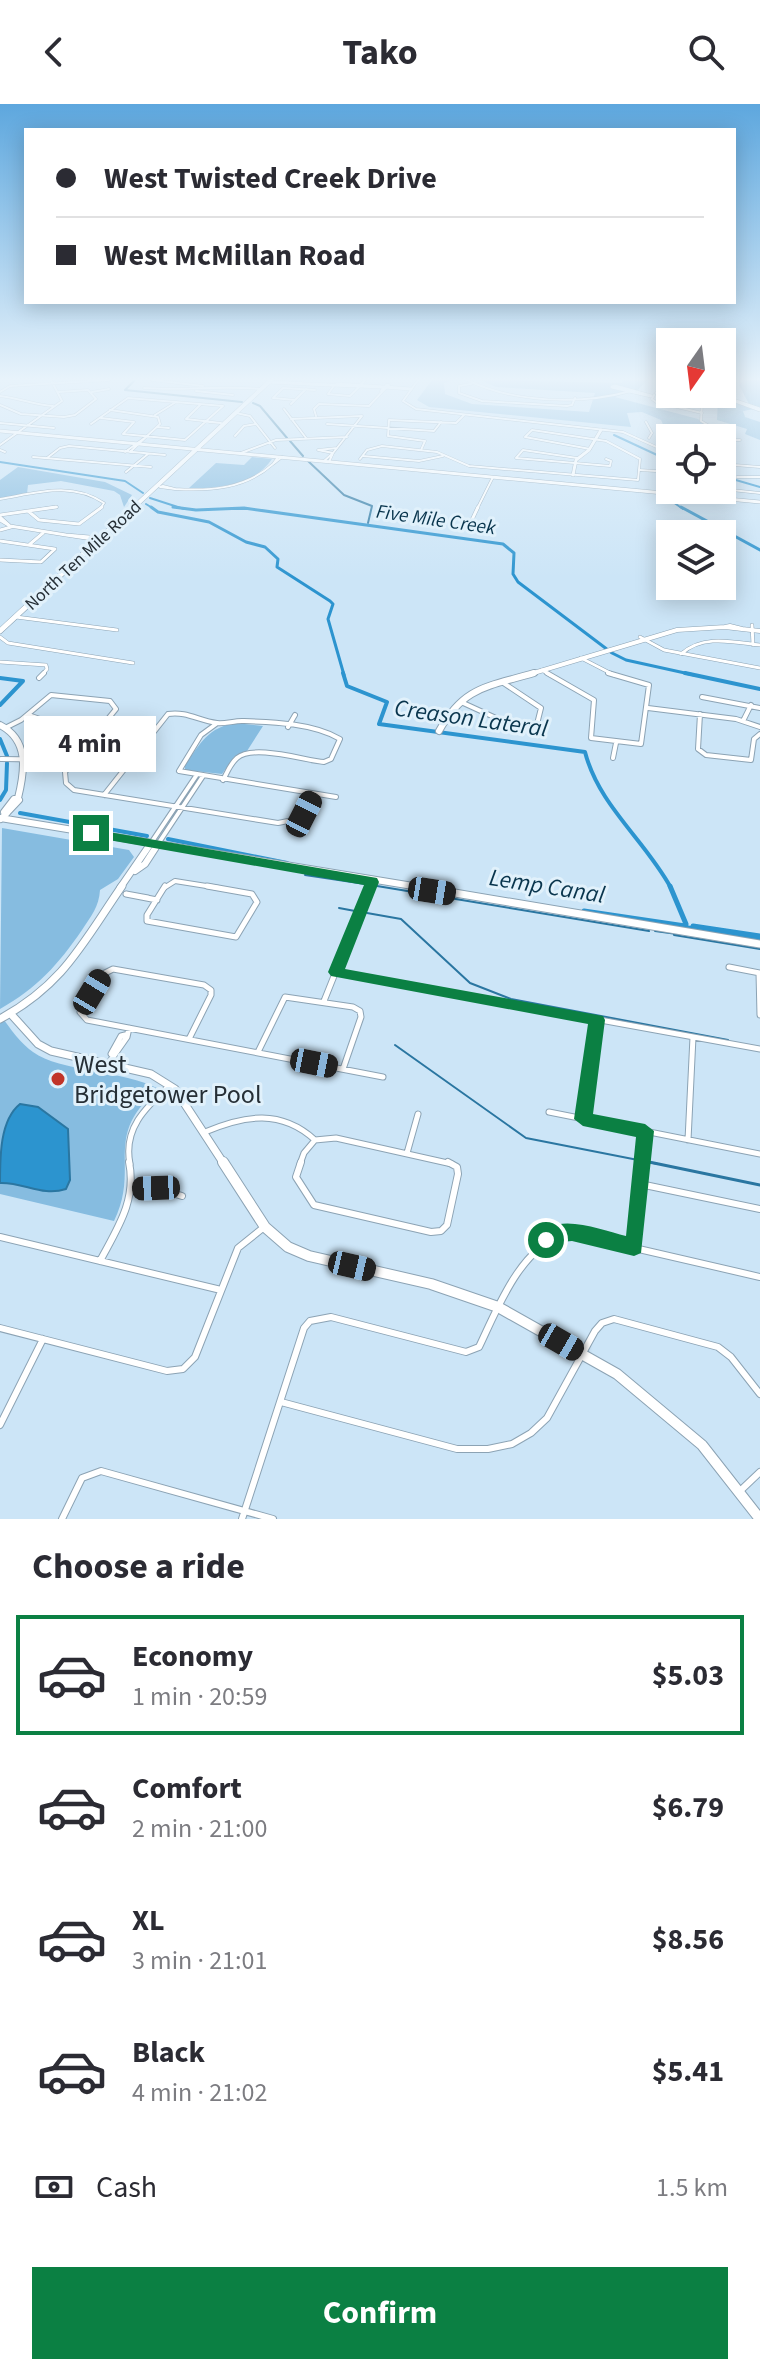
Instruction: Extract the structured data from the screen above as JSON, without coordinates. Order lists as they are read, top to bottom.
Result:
{
  "streets": {
    "main road": ["North Ten Mile Road"]
  },
  "water": ["Five Mile Creek", "Creason Lateral", "Lemp Canal"],
  "places": ["West Bridgetower Pool"],
  "north": "bottom",
  "page": {
    "header": "Tako",
    "banner": ["West Twisted Creek Drive", "West McMillan Road"],
    "bubble": "4 min",
    "heading": "Choose a ride",
    "list": [
      {
        "name": "Economy",
        "note": "1 min · 20:59",
        "value": "$5.03"
      },
      {
        "name": "Comfort",
        "note": "2 min · 21:00",
        "value": "$6.79"
      },
      {
        "name": "XL",
        "note": "3 min · 21:01",
        "value": "$8.56"
      },
      {
        "name": "Black",
        "note": "4 min · 21:02",
        "value": "$5.41"
      }
    ],
    "pay": ["Cash", "1.5 km"],
    "buttons": "Confirm"
  }
}
